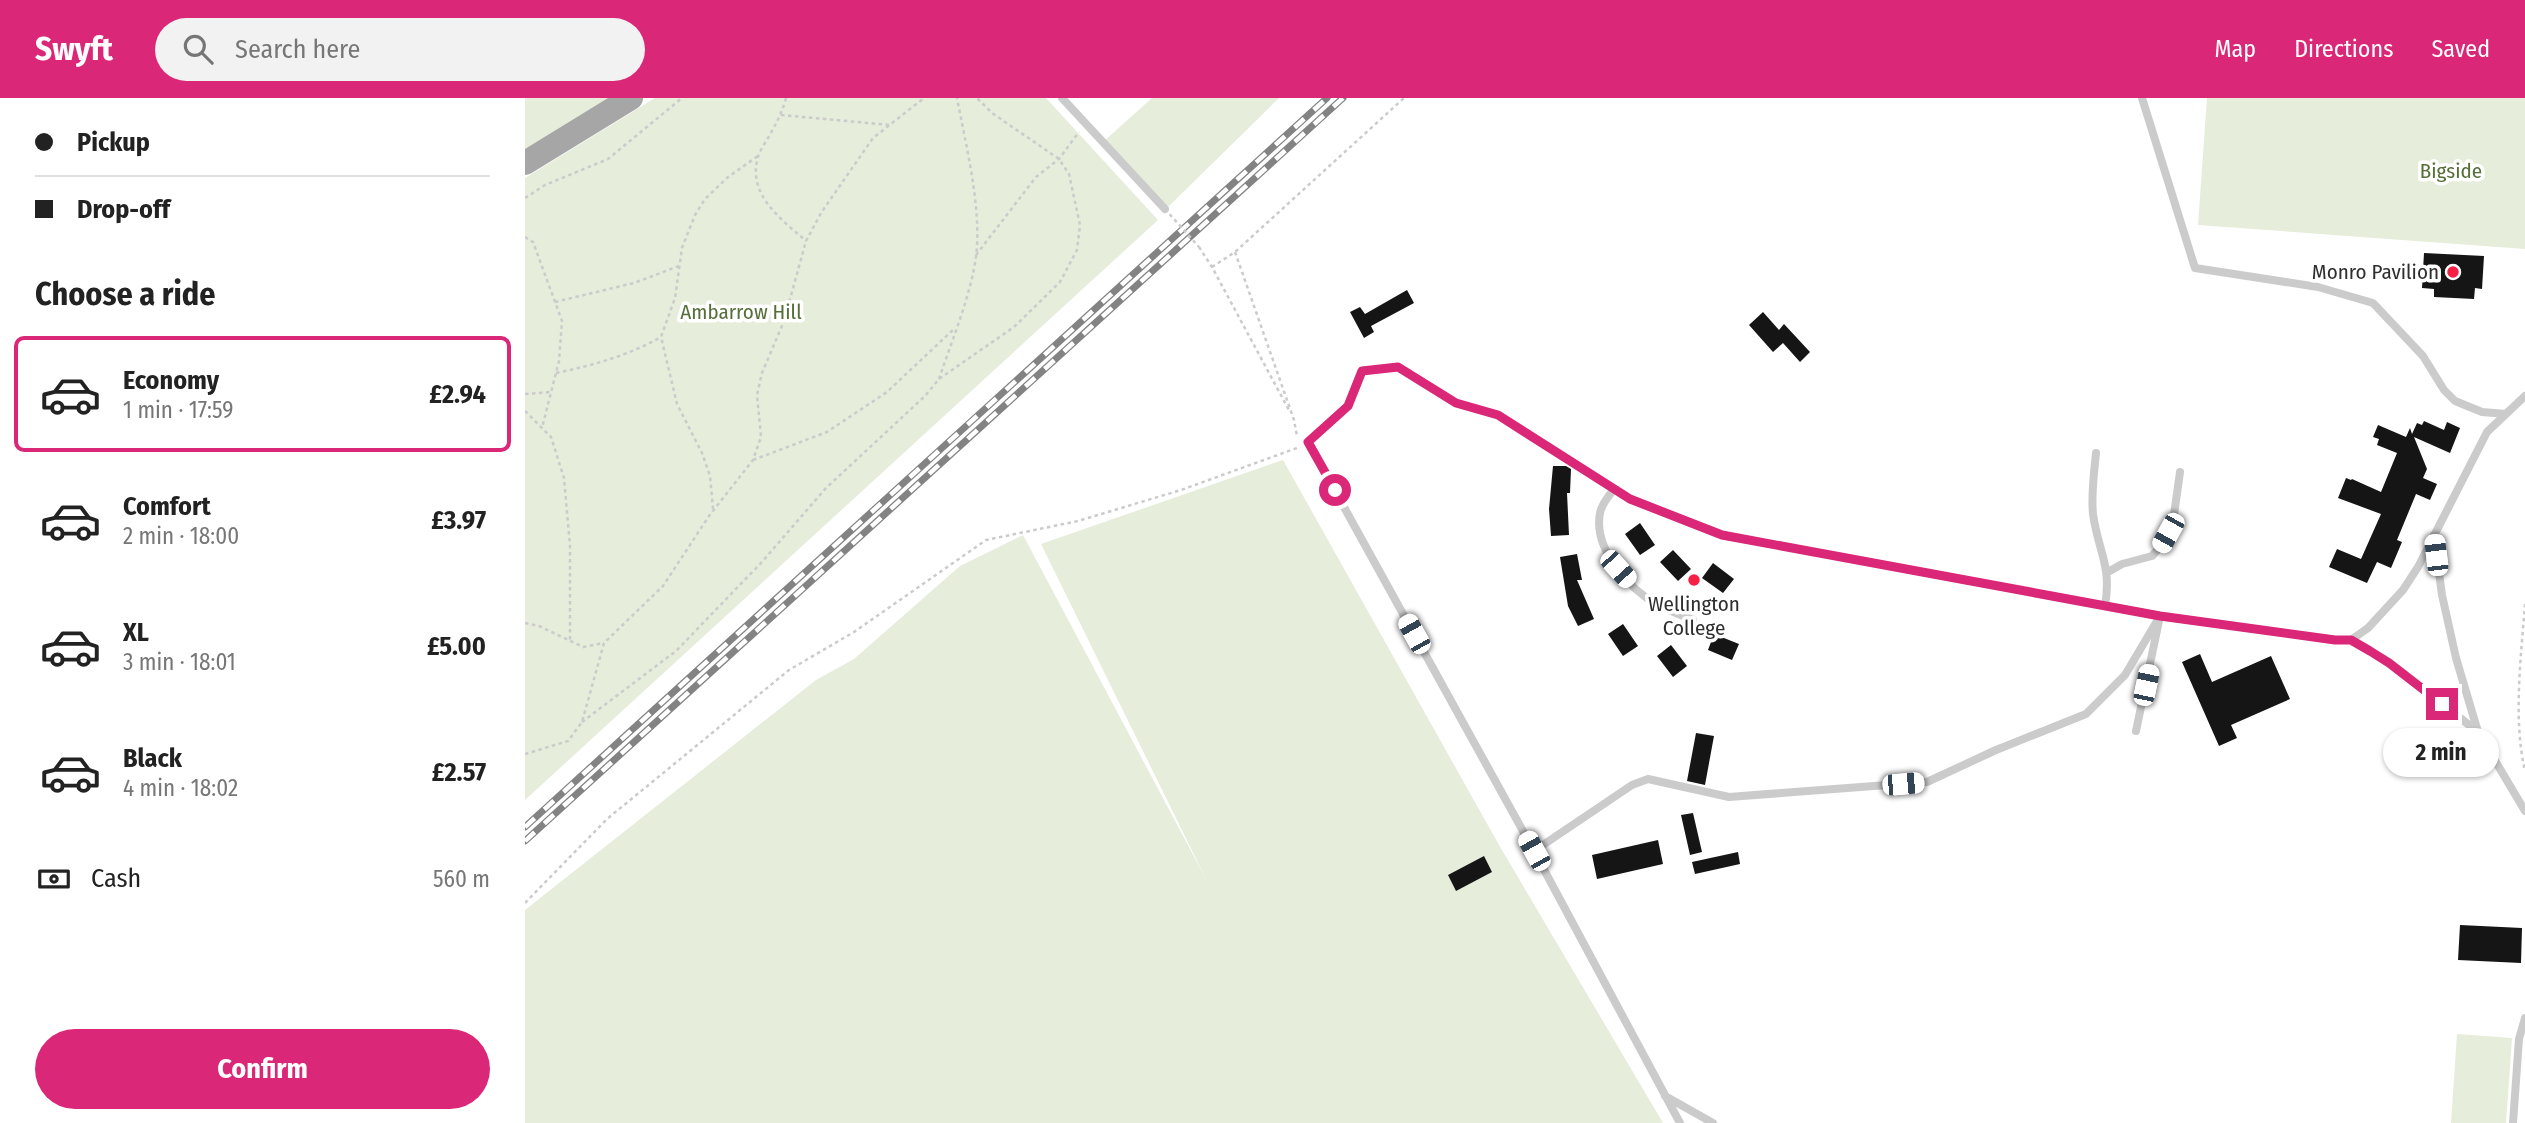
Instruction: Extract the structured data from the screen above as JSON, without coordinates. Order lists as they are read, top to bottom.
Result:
{
  "parks": ["Bigside", "Ambarrow Hill"],
  "places": ["Monro Pavilion", "Wellington College"],
  "page": {
    "header": "Swyft",
    "search": "Search here",
    "nav": ["Map", "Directions", "Saved"],
    "banner": ["Pickup", "Drop-off"],
    "heading": "Choose a ride",
    "list": [
      {
        "name": "Economy",
        "note": "1 min · 17:59",
        "value": "£2.94"
      },
      {
        "name": "Comfort",
        "note": "2 min · 18:00",
        "value": "£3.97"
      },
      {
        "name": "XL",
        "note": "3 min · 18:01",
        "value": "£5.00"
      },
      {
        "name": "Black",
        "note": "4 min · 18:02",
        "value": "£2.57"
      }
    ],
    "bubble": "2 min",
    "pay": ["Cash", "560 m"],
    "buttons": "Confirm"
  }
}
